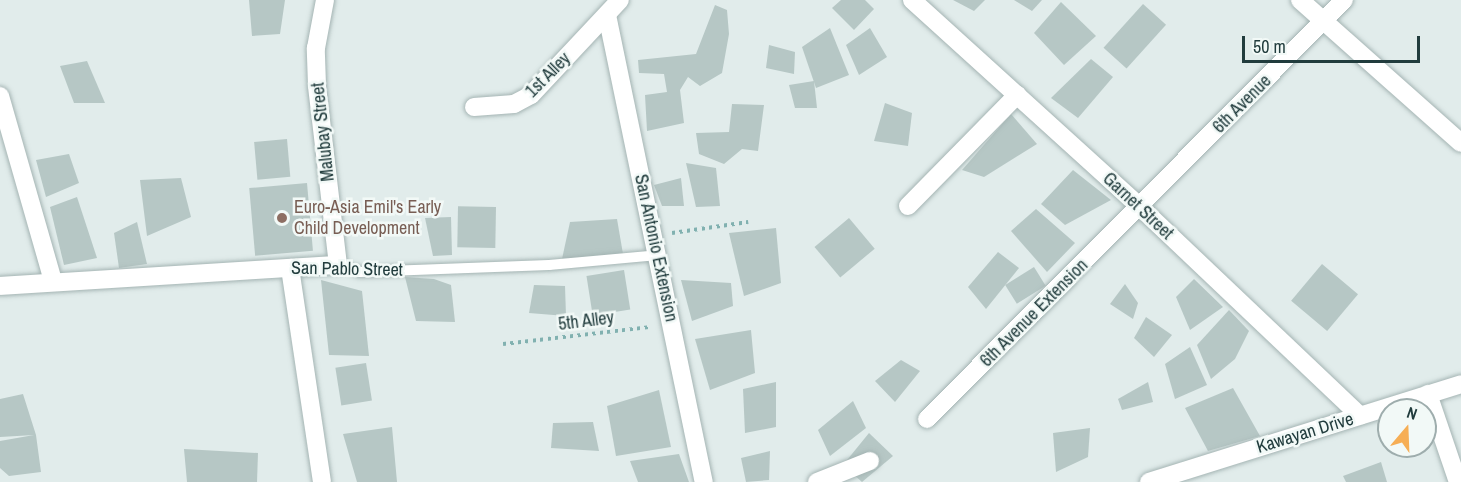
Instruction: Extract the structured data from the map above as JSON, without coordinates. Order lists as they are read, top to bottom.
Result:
{
  "streets": {
    "street": [
      "1st Alley",
      "6th Avenue",
      "Malubay Street",
      "Garnet Street",
      "San Antonio Extension",
      "San Pablo Street",
      "6th Avenue Extension",
      "Kawayan Drive"
    ],
    "path": ["5th Alley"]
  },
  "crossings": [
    ["1st Alley", "San Antonio Extension"],
    ["6th Avenue", "Garnet Street"],
    ["6th Avenue", "6th Avenue Extension"],
    ["Malubay Street", "San Pablo Street"],
    ["Garnet Street", "6th Avenue Extension"],
    ["Garnet Street", "Kawayan Drive"],
    ["San Antonio Extension", "San Pablo Street"],
    ["San Antonio Extension", "5th Alley"]
  ],
  "places": ["Euro-Asia Emil's Early Child Development"],
  "scale_bar": "50 m",
  "north": "top"
}
